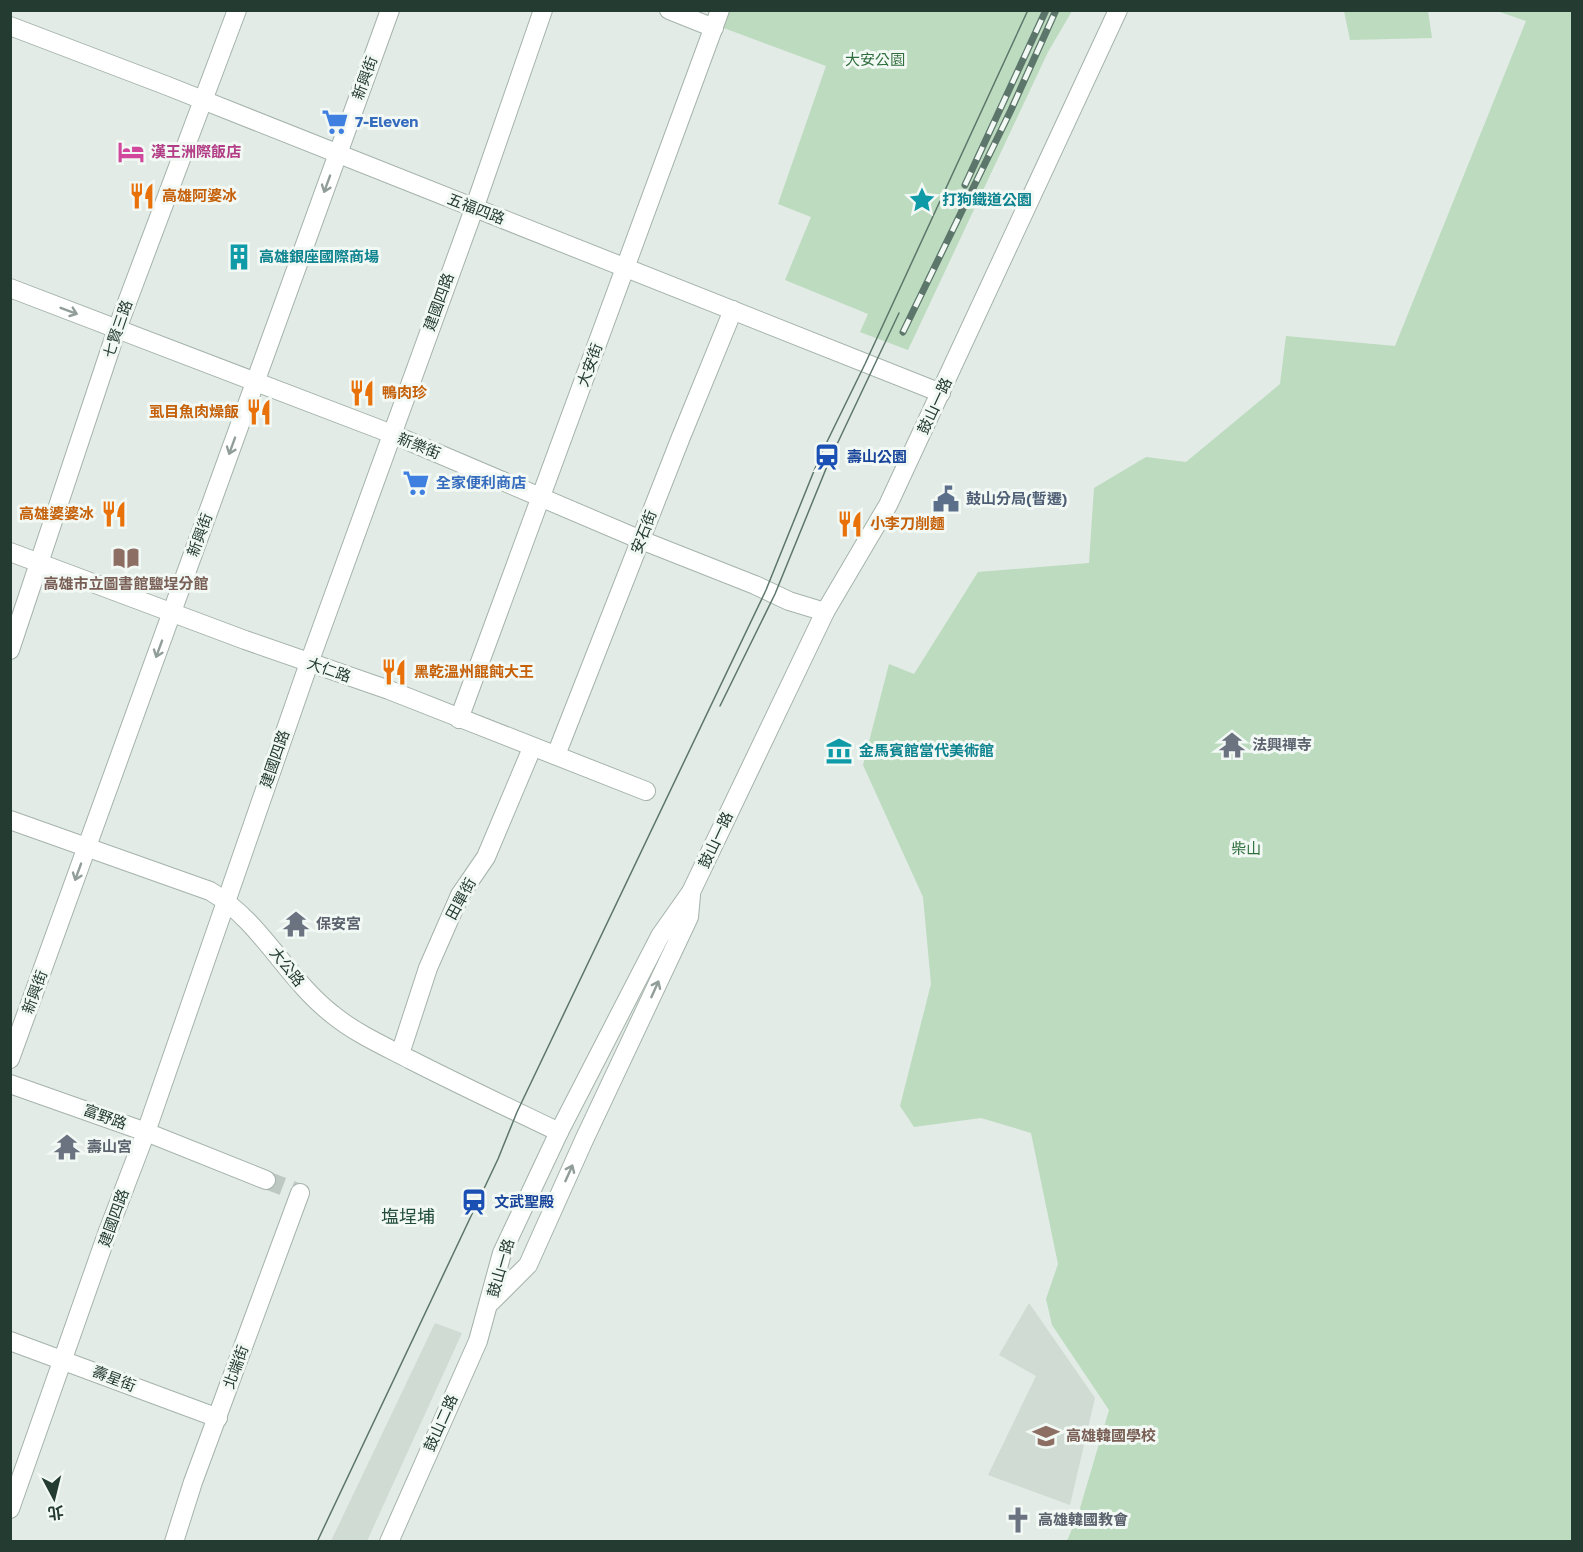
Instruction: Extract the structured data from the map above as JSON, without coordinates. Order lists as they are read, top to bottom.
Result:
{
  "streets": {
    "street": [
      "新興街",
      "五福四路",
      "建國四路",
      "七賢三路",
      "大安街",
      "鼓山一路",
      "新樂街",
      "安石街",
      "大仁路",
      "田單街",
      "大公路",
      "富野路",
      "北端街",
      "壽星街",
      "鼓山二路"
    ]
  },
  "crossings": [
    ["新興街", "五福四路"],
    ["新興街", "新樂街"],
    ["新興街", "大仁路"],
    ["新興街", "大公路"],
    ["五福四路", "建國四路"],
    ["五福四路", "七賢三路"],
    ["五福四路", "大安街"],
    ["五福四路", "鼓山一路"],
    ["五福四路", "安石街"],
    ["建國四路", "新樂街"],
    ["建國四路", "大仁路"],
    ["建國四路", "大公路"],
    ["建國四路", "富野路"],
    ["建國四路", "壽星街"],
    ["七賢三路", "新樂街"],
    ["七賢三路", "大仁路"],
    ["大安街", "新樂街"],
    ["大安街", "大仁路"],
    ["鼓山一路", "新樂街"],
    ["鼓山一路", "大公路"],
    ["鼓山一路", "鼓山二路"],
    ["新樂街", "安石街"],
    ["安石街", "大仁路"],
    ["大仁路", "田單街"],
    ["田單街", "大公路"],
    ["北端街", "壽星街"]
  ],
  "one_way": ["新興街"],
  "districts": ["塩埕埔"],
  "parks": ["大安公園", "柴山"],
  "places": {
    "supermarket": ["7-Eleven", "全家便利商店"],
    "hotel": ["漢王洲際飯店"],
    "restaurant": [
      "高雄阿婆冰",
      "鴨肉珍",
      "虱目魚肉燥飯",
      "高雄婆婆冰",
      "小李刀削麵",
      "黑乾溫州餛飩大王"
    ],
    "place": ["打狗鐵道公園"],
    "building": ["高雄銀座國際商場"],
    "station": ["壽山公園", "文武聖殿"],
    "public building": ["鼓山分局(暫遷)"],
    "library": ["高雄市立圖書館鹽埕分館"],
    "temple": ["法興禪寺", "保安宮", "壽山宮"],
    "museum": ["金馬賓館當代美術館"],
    "school or university": ["高雄韓國學校"],
    "church": ["高雄韓國教會"]
  },
  "north": "bottom"
}
